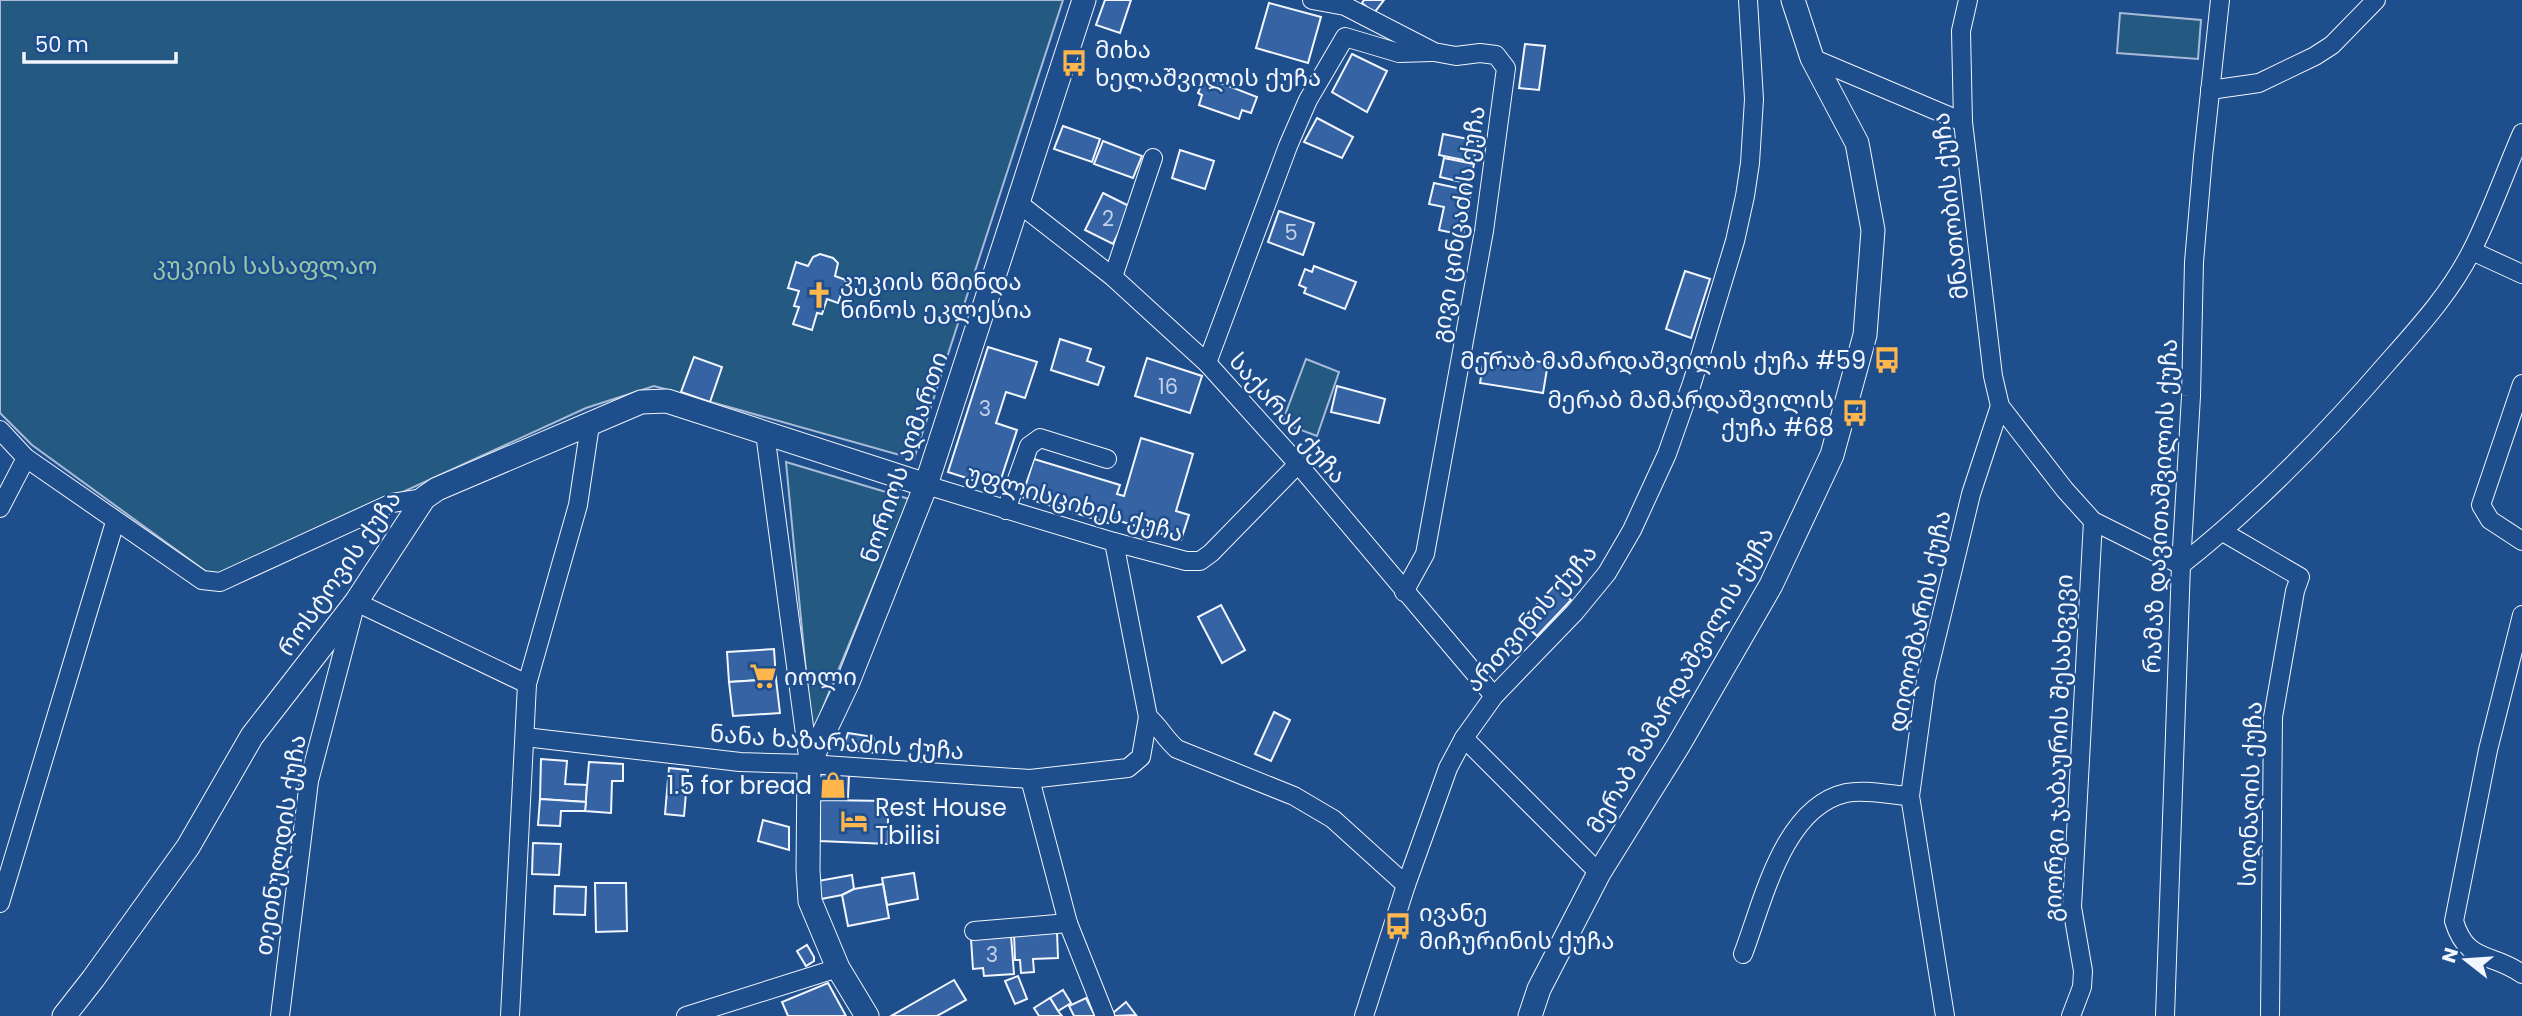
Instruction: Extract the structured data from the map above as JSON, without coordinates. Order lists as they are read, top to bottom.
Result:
{
  "streets": {
    "street": [
      "მნათობის ქუჩა",
      "გივი ცინცაძის ქუჩა",
      "საქარას ქუჩა",
      "ნორიოს აღმართი",
      "უფლისციხეს ქუჩა",
      "რამაზ დავითაშვილის ქუჩა",
      "როსტოვის ქუჩა",
      "ართვინის ქუჩა",
      "დიღომბარის ქუჩა",
      "მერაბ მამარდაშვილის ქუჩა",
      "ნანა ხაზარაძის ქუჩა",
      "გიორგი ჯაბაურის შესახვევი",
      "სიღნაღის ქუჩა",
      "თეთნულდის ქუჩა"
    ]
  },
  "crossings": [
    ["მნათობის ქუჩა", "დიღომბარის ქუჩა"],
    ["გივი ცინცაძის ქუჩა", "საქარას ქუჩა"],
    ["საქარას ქუჩა", "ნორიოს აღმართი"],
    ["საქარას ქუჩა", "უფლისციხეს ქუჩა"],
    ["საქარას ქუჩა", "ართვინის ქუჩა"],
    ["ნორიოს აღმართი", "უფლისციხეს ქუჩა"],
    ["ნორიოს აღმართი", "როსტოვის ქუჩა"],
    ["ნორიოს აღმართი", "ნანა ხაზარაძის ქუჩა"],
    ["უფლისციხეს ქუჩა", "როსტოვის ქუჩა"],
    ["როსტოვის ქუჩა", "თეთნულდის ქუჩა"]
  ],
  "parks": ["კუკიის სასაფლაო"],
  "places": {
    "bus stop": [
      "მიხა ხელაშვილის ქუჩა",
      "მერაბ მამარდაშვილის ქუჩა #59",
      "მერაბ მამარდაშვილის ქუჩა #68",
      "ივანე მიჩურინის ქუჩა"
    ],
    "church": ["კუკიის წმინდა ნინოს ეკლესია"],
    "supermarket": ["იოლი"],
    "shop": ["1.5 for bread"],
    "hotel": ["Rest House Tbilisi"]
  },
  "house_numbers": [
    "2",
    "5",
    "16",
    "3",
    "3"
  ],
  "scale_bar": "50 m",
  "north": "left"
}
